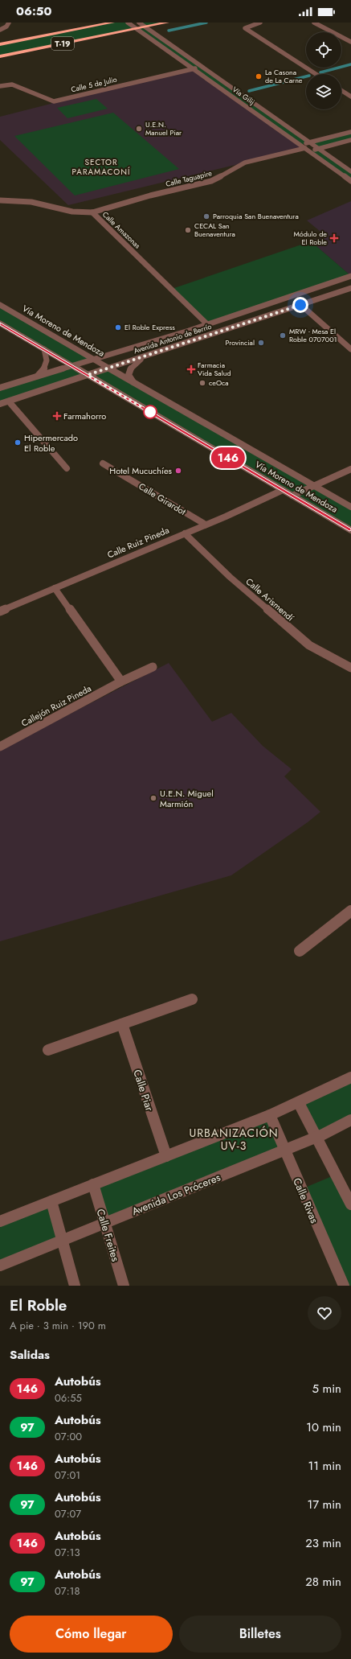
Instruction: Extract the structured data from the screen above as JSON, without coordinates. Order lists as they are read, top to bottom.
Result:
{
  "streets": {
    "highway": ["T-19"],
    "street": [
      "Calle 5 de Julio",
      "Vía Gilij",
      "Calle Taguapire",
      "Calle Amazonas",
      "Vía Moreno de Mendoza",
      "Avenida Antonio de Berrío",
      "Calle Girardot",
      "Calle Ruiz Pineda",
      "Calle Arismendí",
      "Callejón Ruiz Pineda",
      "Calle Piar",
      "Avenida Los Próceres",
      "Calle Rivas",
      "Calle Freites"
    ]
  },
  "crossings": [
    ["T-19", "Vía Gilij"],
    ["Calle 5 de Julio", "Vía Gilij"],
    ["Vía Gilij", "Calle Taguapire"],
    ["Calle Taguapire", "Calle Amazonas"],
    ["Calle Amazonas", "Avenida Antonio de Berrío"],
    ["Vía Moreno de Mendoza", "Avenida Antonio de Berrío"],
    ["Vía Moreno de Mendoza", "Calle Ruiz Pineda"],
    ["Calle Girardot", "Calle Ruiz Pineda"],
    ["Calle Ruiz Pineda", "Calle Arismendí"],
    ["Avenida Los Próceres", "Calle Rivas"],
    ["Avenida Los Próceres", "Calle Freites"]
  ],
  "districts": ["SECTOR PARAMACONÍ", "URBANIZACIÓN UV-3"],
  "places": {
    "other": [
      "La Casona de La Carne",
      "U.E.N. Manuel Piar",
      "Parroquia San Buenaventura",
      "CECAL San Buenaventura",
      "El Roble Express",
      "MRW - Mesa El Roble 0707001",
      "Provincial",
      "ceOca",
      "Hipermercado El Roble",
      "Hotel Mucuchíes",
      "U.E.N. Miguel Marmión"
    ],
    "health": ["Módulo de El Roble", "Farmacia Vida Salud", "Farmahorro"]
  },
  "lines": ["bus line 146"],
  "page": {
    "status": "06:50",
    "on_map": "146",
    "heading": [
      ["El Roble", "A pie · 3 min · 190 m"],
      "Salidas"
    ],
    "list": [
      {
        "mark": "146",
        "name": "Autobús",
        "note": "06:55",
        "value": "5 min"
      },
      {
        "mark": "97",
        "name": "Autobús",
        "note": "07:00",
        "value": "10 min"
      },
      {
        "mark": "146",
        "name": "Autobús",
        "note": "07:01",
        "value": "11 min"
      },
      {
        "mark": "97",
        "name": "Autobús",
        "note": "07:07",
        "value": "17 min"
      },
      {
        "mark": "146",
        "name": "Autobús",
        "note": "07:13",
        "value": "23 min"
      },
      {
        "mark": "97",
        "name": "Autobús",
        "note": "07:18",
        "value": "28 min"
      }
    ],
    "buttons": ["Cómo llegar", "Billetes"]
  }
}
